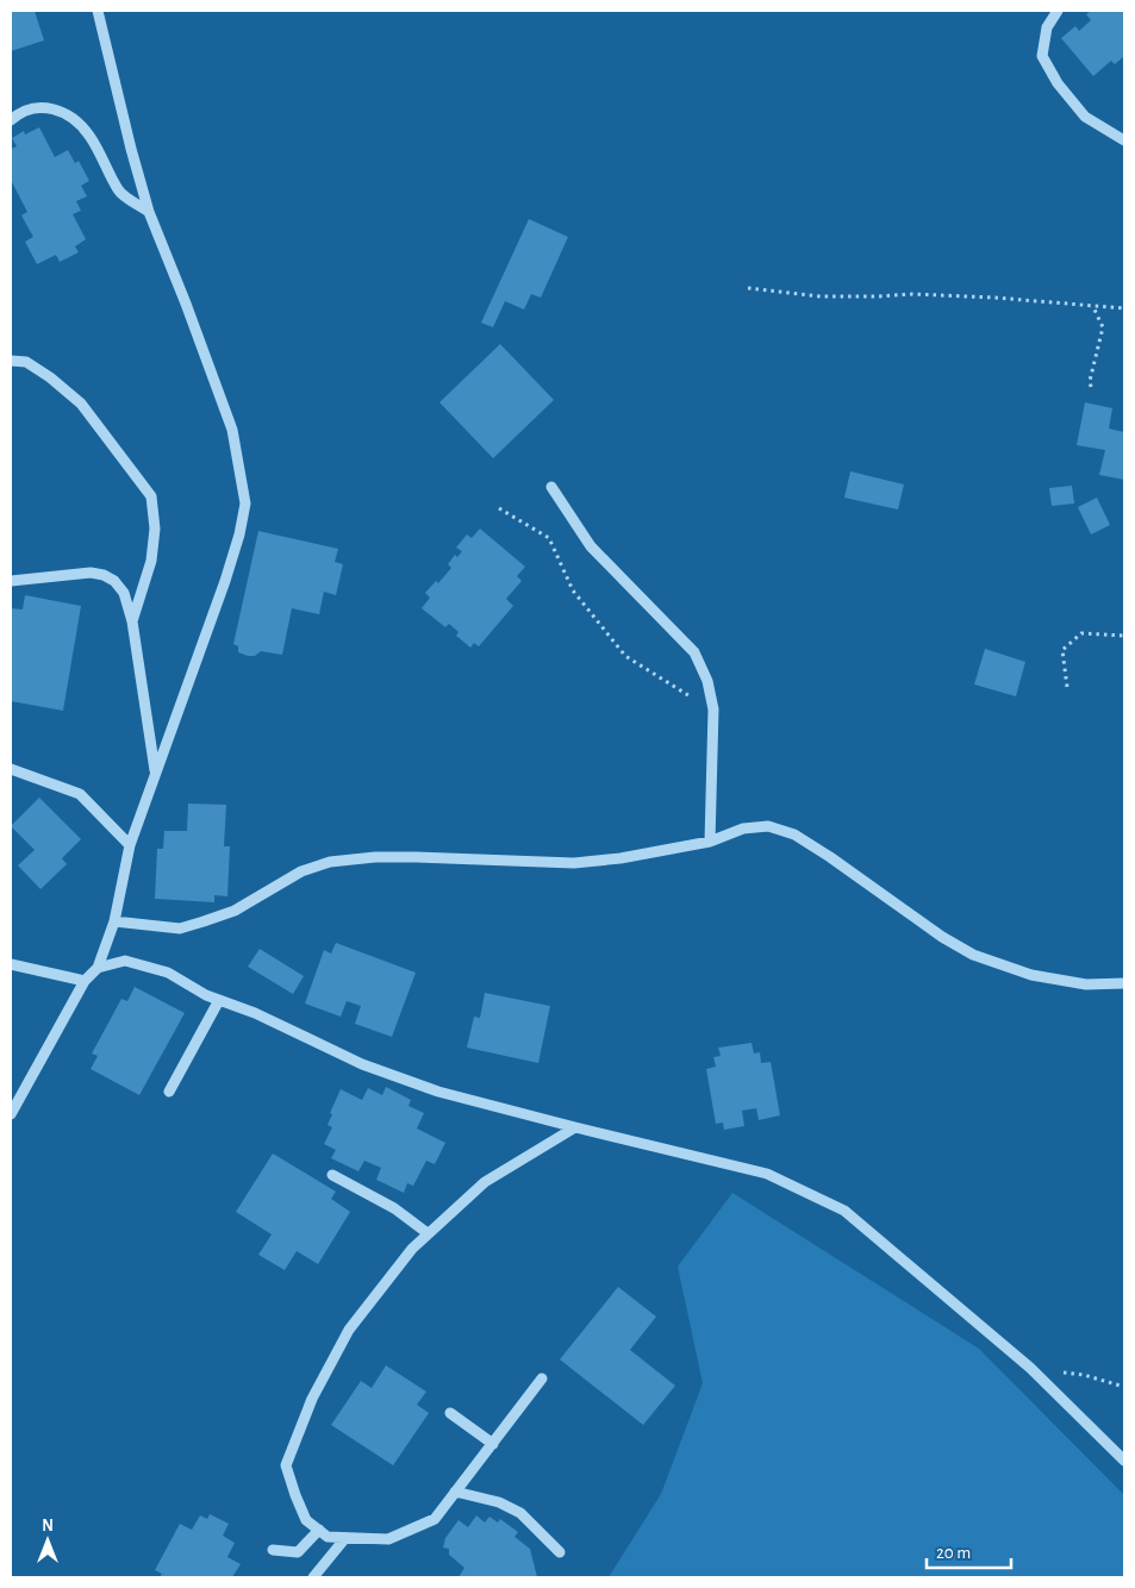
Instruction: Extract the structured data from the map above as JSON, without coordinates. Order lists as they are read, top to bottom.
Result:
{
  "scale_bar": "20 m",
  "north": "top"
}
